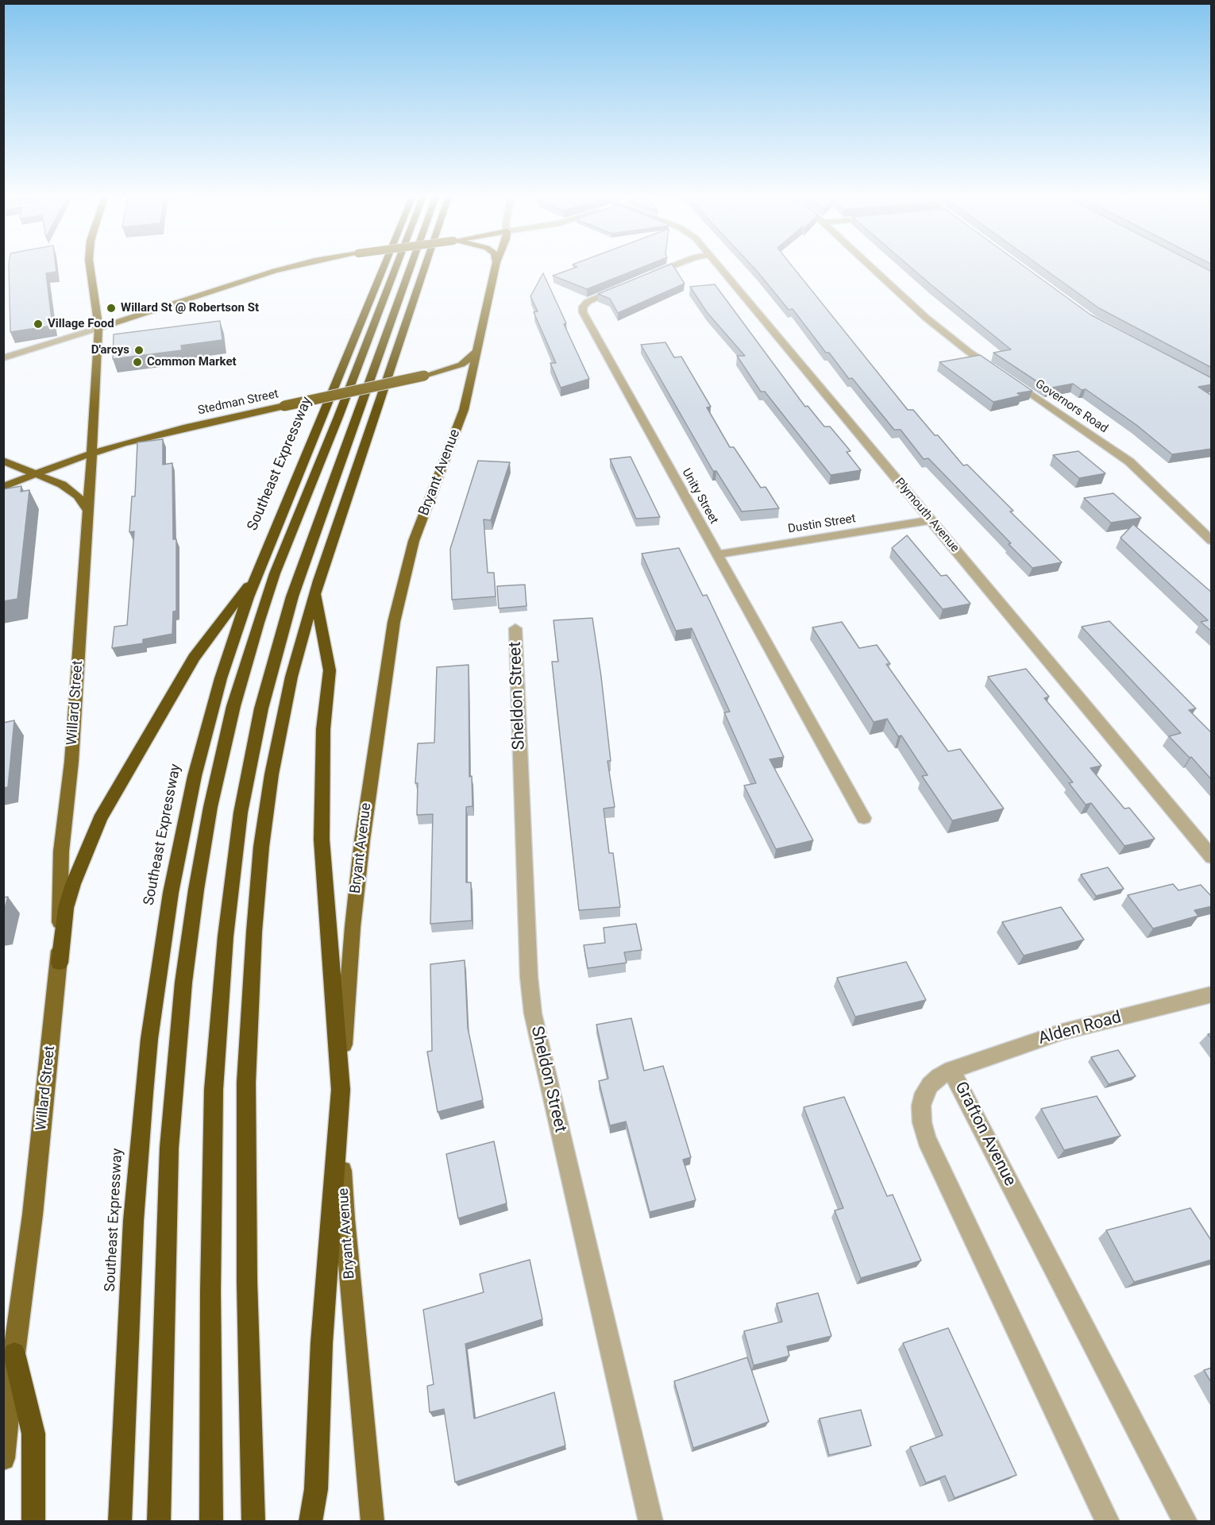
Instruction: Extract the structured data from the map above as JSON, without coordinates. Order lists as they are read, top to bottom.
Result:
{
  "streets": {
    "highway": ["Southeast Expressway"],
    "main road": ["Stedman Street", "Bryant Avenue", "Willard Street"],
    "street": [
      "Governors Road",
      "Unity Street",
      "Plymouth Avenue",
      "Dustin Street",
      "Sheldon Street",
      "Alden Road",
      "Grafton Avenue"
    ]
  },
  "crossings": [
    ["Stedman Street", "Bryant Avenue"],
    ["Stedman Street", "Willard Street"],
    ["Unity Street", "Dustin Street"],
    ["Plymouth Avenue", "Dustin Street"],
    ["Alden Road", "Grafton Avenue"]
  ],
  "places": [
    "Willard St @ Robertson St",
    "Village Food",
    "D'arcys",
    "Common Market"
  ]
}
